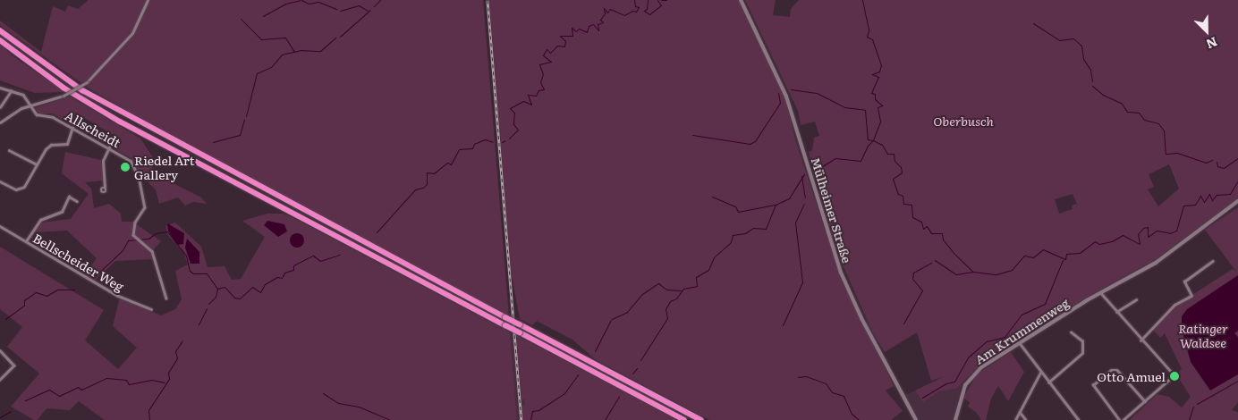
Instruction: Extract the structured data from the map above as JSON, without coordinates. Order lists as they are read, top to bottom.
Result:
{
  "streets": {
    "main road": ["Mülheimer Straße", "Am Krummenweg"],
    "street": ["Allscheidt", "Bellscheider Weg"]
  },
  "parks": ["Oberbusch", "Ratinger Waldsee"],
  "places": ["Riedel Art Gallery", "Otto Amuel"],
  "north": "bottom right"
}
